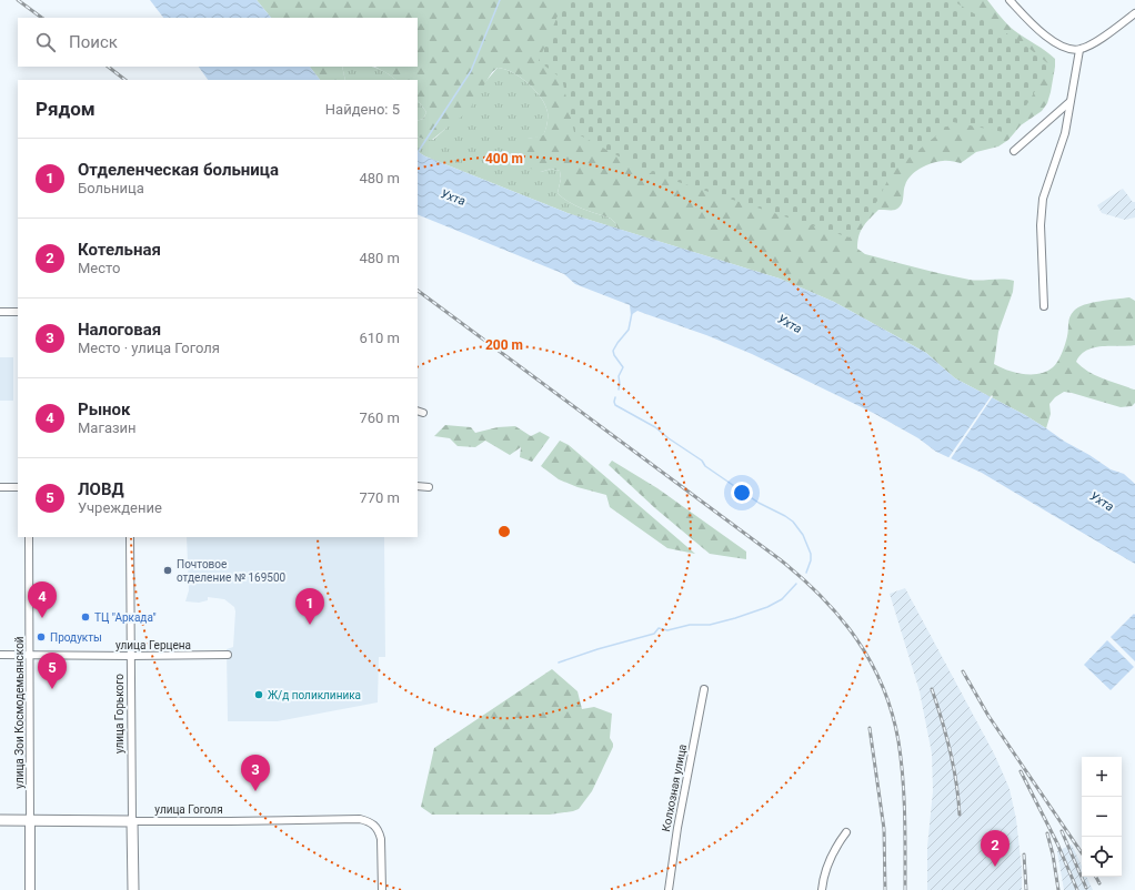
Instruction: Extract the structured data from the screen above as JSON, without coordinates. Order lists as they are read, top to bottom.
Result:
{
  "streets": {
    "main road": ["улица Горького", "улица Гоголя"],
    "street": ["улица Герцена", "улица Зои Космодемьянской", "Колхозная улица"]
  },
  "crossings": [
    ["улица Герцена", "улица Зои Космодемьянской"],
    ["улица Герцена", "улица Горького"],
    ["улица Зои Космодемьянской", "улица Гоголя"],
    ["улица Горького", "улица Гоголя"]
  ],
  "water": ["Ухта"],
  "places": [
    "Почтовое отделение № 169500",
    "ТЦ \"Аркада\"",
    "Продукты",
    "Ж/д поликлиника"
  ],
  "page": {
    "search": "Поиск",
    "heading": ["Рядом", "Найдено: 5"],
    "list": [
      {
        "mark": "1",
        "name": "Отделенческая больница",
        "note": "Больница",
        "value": "480 m"
      },
      {
        "mark": "2",
        "name": "Котельная",
        "note": "Место",
        "value": "480 m"
      },
      {
        "mark": "3",
        "name": "Налоговая",
        "note": "Место · улица Гоголя",
        "value": "610 m"
      },
      {
        "mark": "4",
        "name": "Рынок",
        "note": "Магазин",
        "value": "760 m"
      },
      {
        "mark": "5",
        "name": "ЛОВД",
        "note": "Учреждение",
        "value": "770 m"
      }
    ],
    "pins": [
      "4",
      "1",
      "5",
      "3",
      "2"
    ],
    "map_buttons": ["+", "−"]
  },
  "rings": ["400 m", "200 m"]
}
